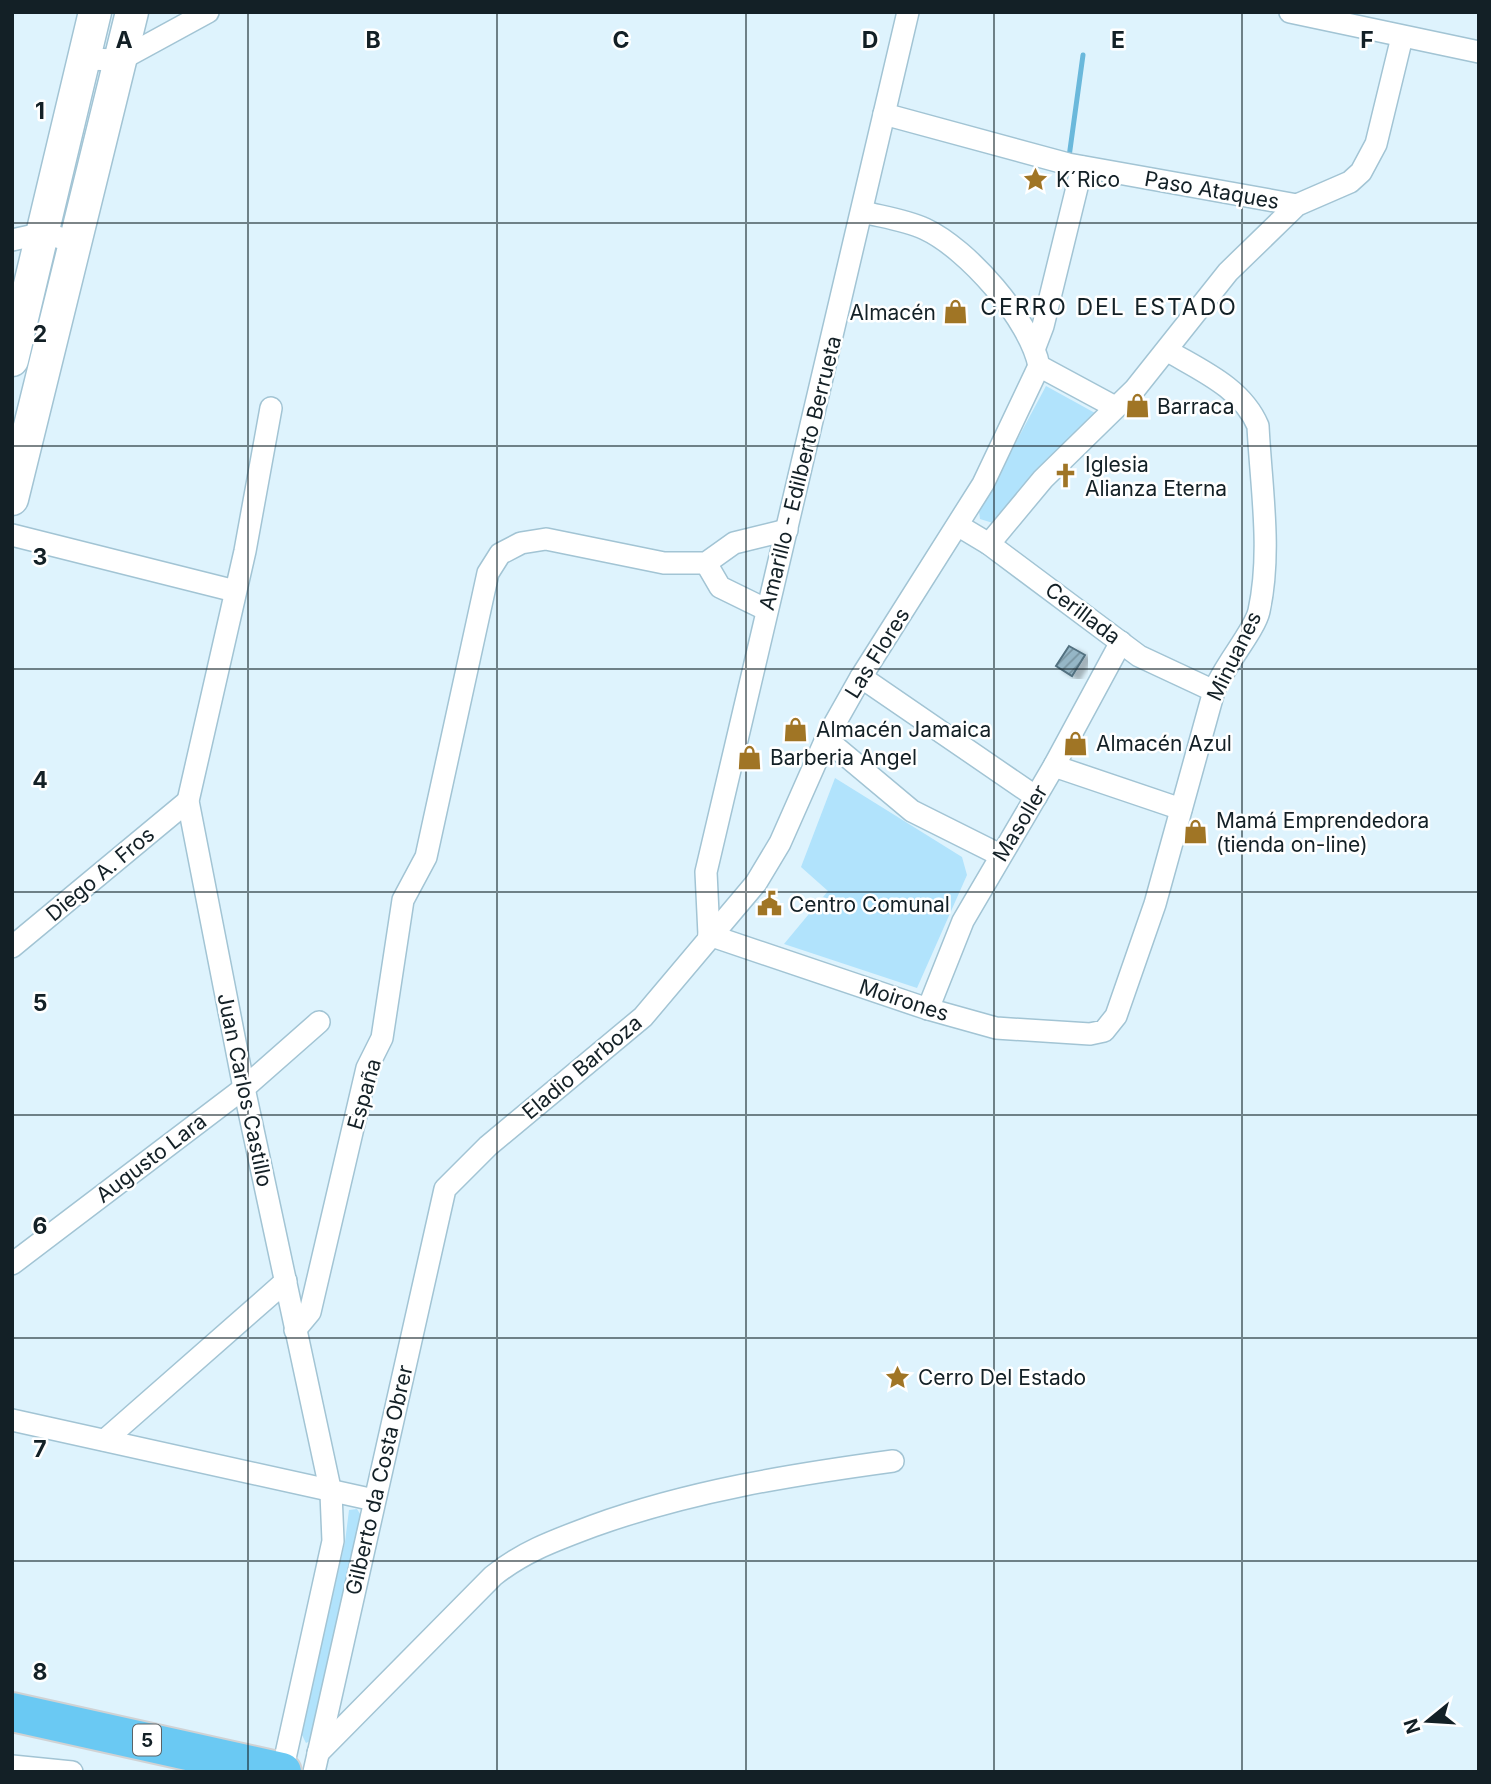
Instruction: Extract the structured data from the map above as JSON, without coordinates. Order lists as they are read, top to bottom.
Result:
{
  "streets": {
    "highway": ["5"],
    "street": [
      "Paso Ataques",
      "Amarillo - Edilberto Berrueta",
      "Cerillada",
      "Las Flores",
      "Minuanes",
      "Masoller",
      "Diego A. Fros",
      "Moirones",
      "Eladio Barboza",
      "Juan Carlos Castillo",
      "España",
      "Augusto Lara",
      "Gilberto da Costa Obrer"
    ]
  },
  "crossings": [
    ["Paso Ataques", "Amarillo - Edilberto Berrueta"],
    ["Paso Ataques", "Las Flores"],
    ["Amarillo - Edilberto Berrueta", "Las Flores"],
    ["Amarillo - Edilberto Berrueta", "Moirones"],
    ["Amarillo - Edilberto Berrueta", "Eladio Barboza"],
    ["Cerillada", "Las Flores"],
    ["Cerillada", "Minuanes"],
    ["Cerillada", "Masoller"],
    ["Las Flores", "Moirones"],
    ["Las Flores", "Eladio Barboza"],
    ["Minuanes", "Moirones"],
    ["Masoller", "Moirones"],
    ["Diego A. Fros", "Juan Carlos Castillo"],
    ["Moirones", "Eladio Barboza"],
    ["Eladio Barboza", "Gilberto da Costa Obrer"],
    ["Juan Carlos Castillo", "España"],
    ["Juan Carlos Castillo", "Augusto Lara"],
    ["Juan Carlos Castillo", "5"]
  ],
  "districts": ["CERRO DEL ESTADO"],
  "places": {
    "place": ["K´Rico", "Cerro Del Estado"],
    "shop": [
      "Almacén",
      "Barraca",
      "Almacén Jamaica",
      "Almacén Azul",
      "Barberia Angel",
      "Mamá Emprendedora (tienda on-line)"
    ],
    "church": ["Iglesia Alianza Eterna"],
    "public building": ["Centro Comunal"]
  },
  "north": "left",
  "grid": {
    "columns": [
      "A",
      "B",
      "C",
      "D",
      "E",
      "F"
    ],
    "rows": [
      "1",
      "2",
      "3",
      "4",
      "5",
      "6",
      "7",
      "8"
    ]
  }
}
